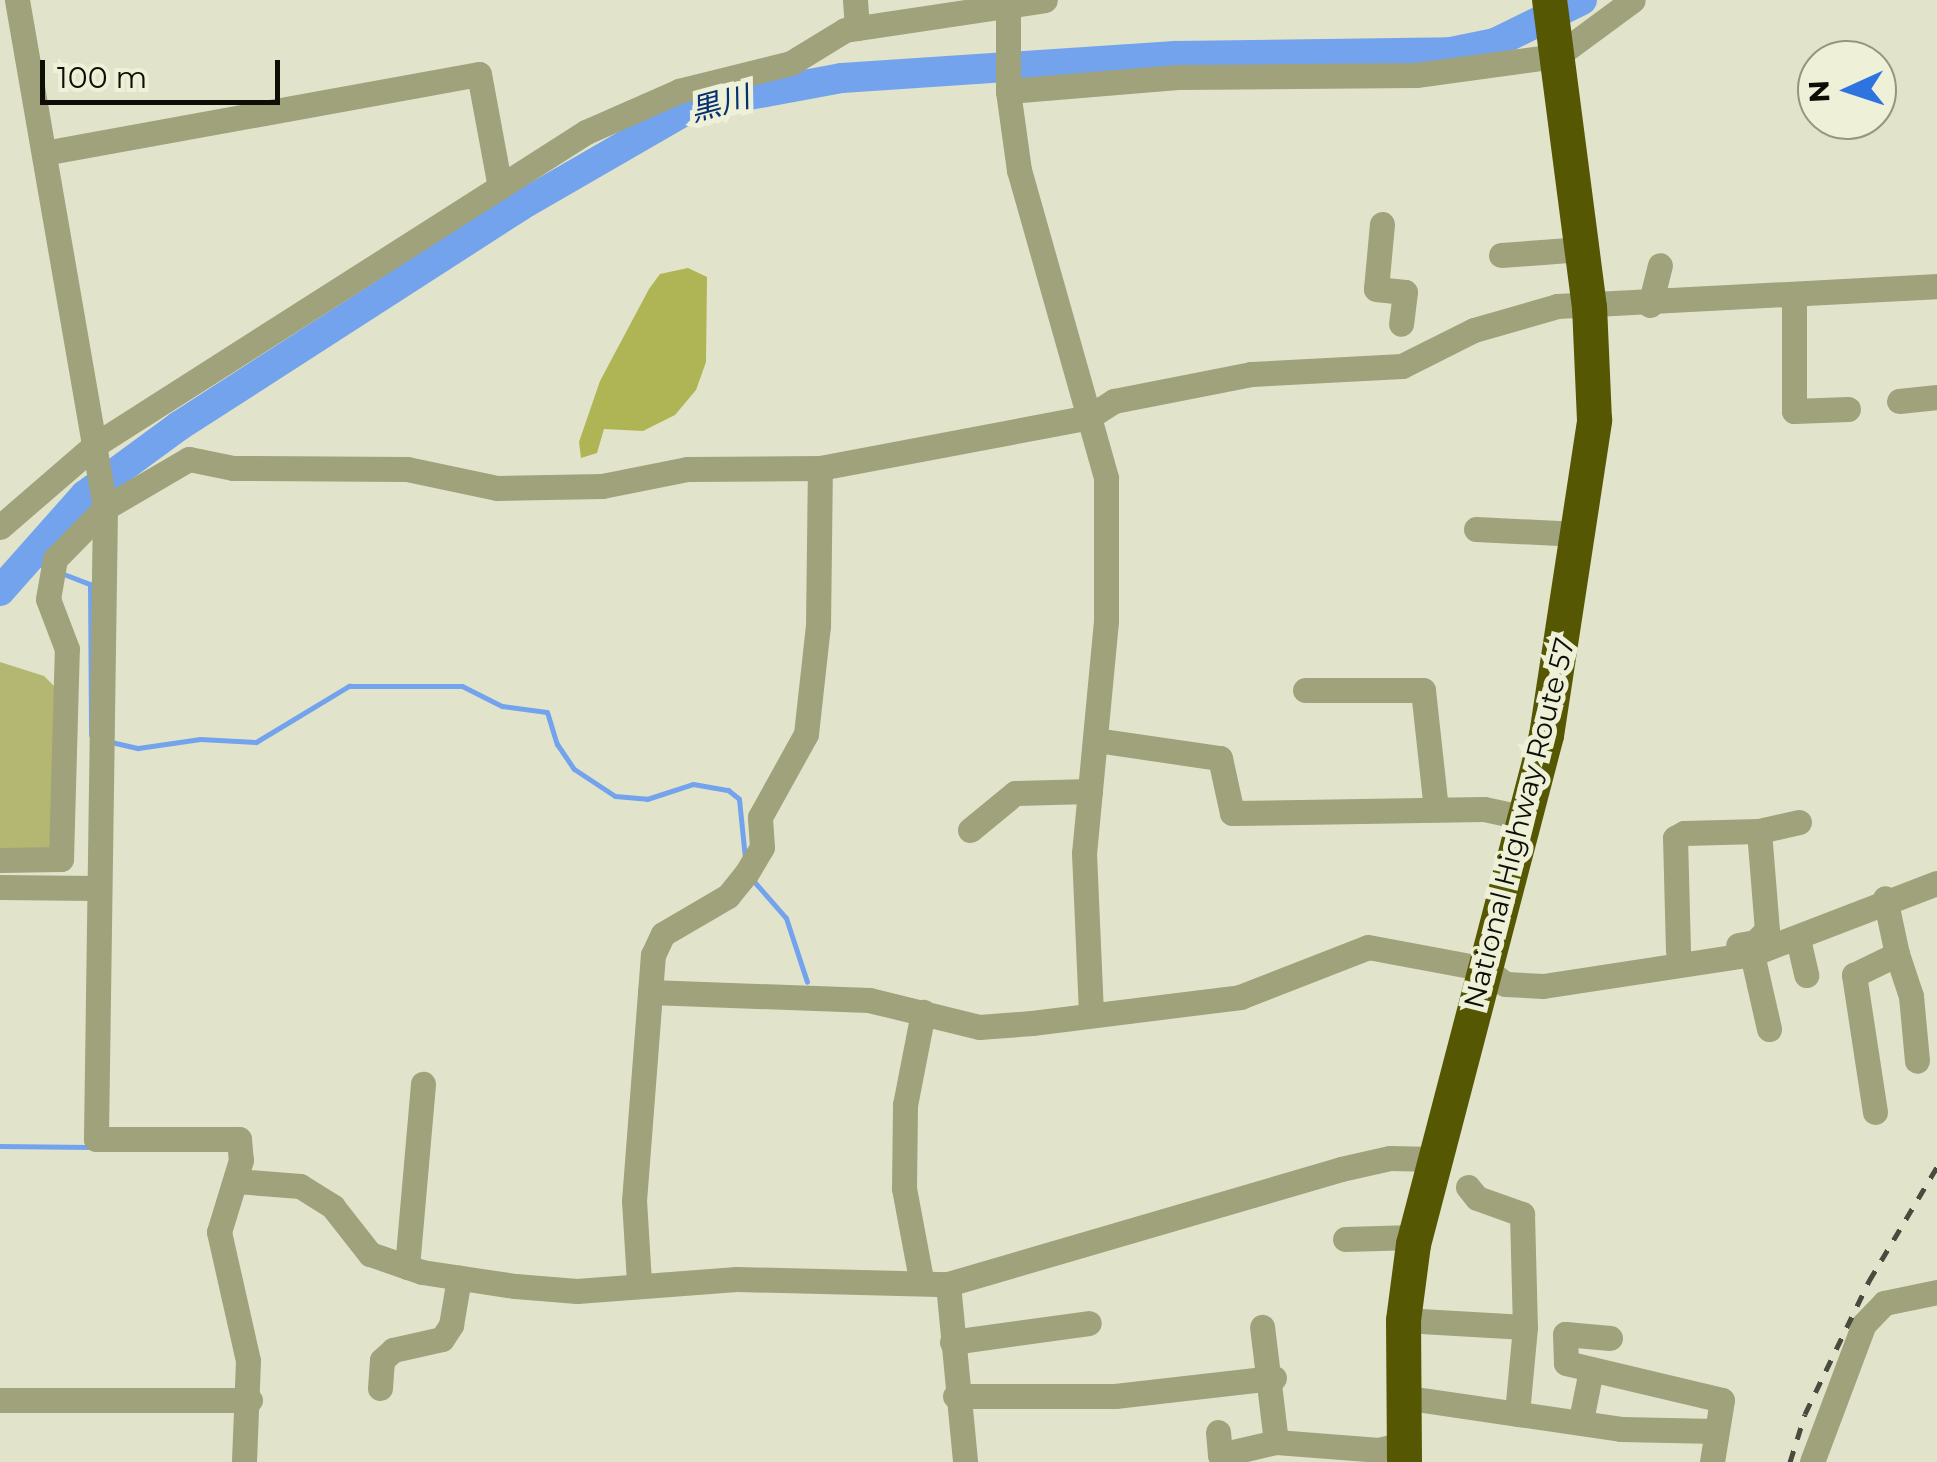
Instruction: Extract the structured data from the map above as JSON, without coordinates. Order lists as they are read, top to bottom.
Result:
{
  "streets": {
    "highway": ["National Highway Route 57"]
  },
  "water": ["黒川"],
  "scale_bar": "100 m",
  "north": "left"
}
